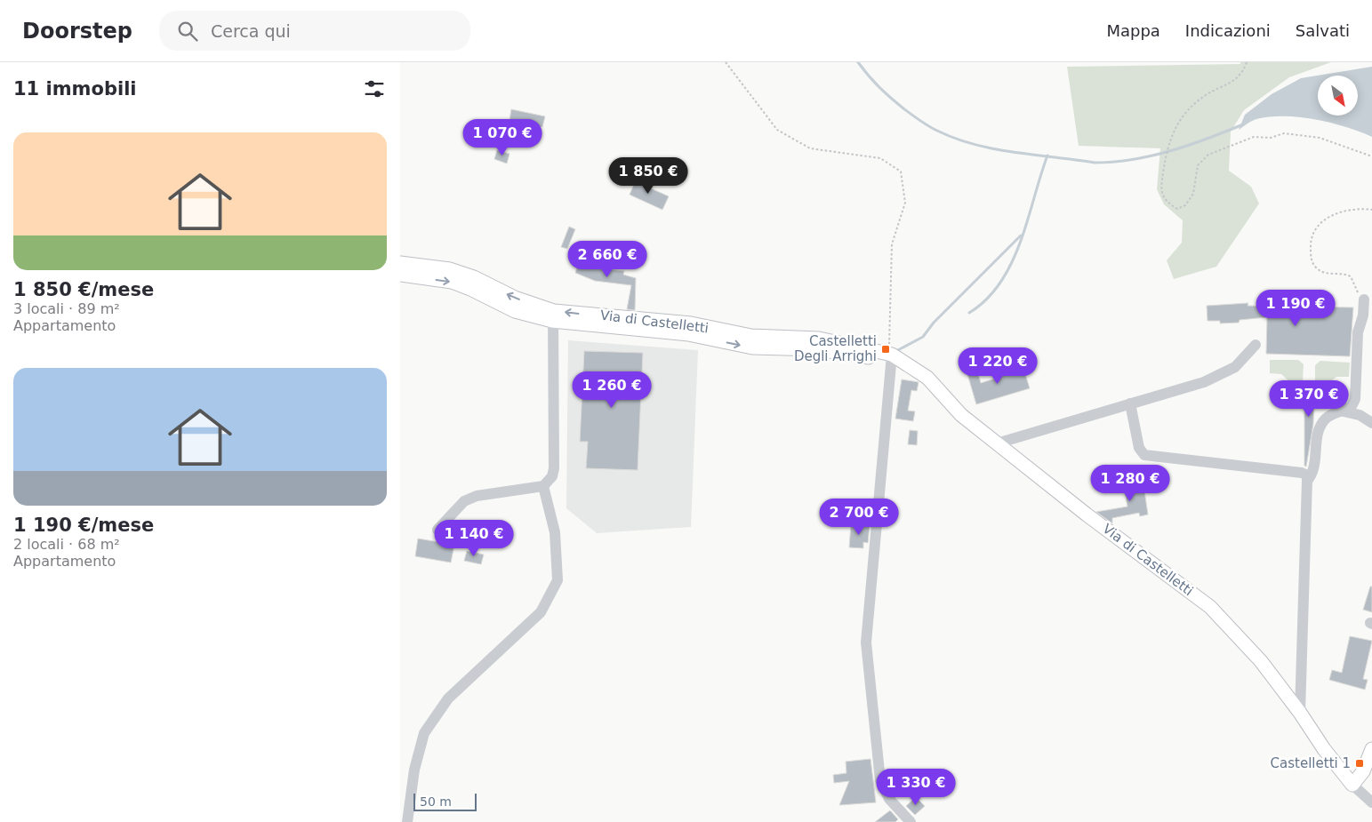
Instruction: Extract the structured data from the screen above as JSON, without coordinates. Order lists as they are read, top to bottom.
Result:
{
  "streets": {
    "main road": ["Via di Castelletti"]
  },
  "places": {
    "transit": ["Castelletti Degli Arrighi", "Castelletti 1"]
  },
  "scale_bar": "50 m",
  "north": "bottom right",
  "page": {
    "header": "Doorstep",
    "search": "Cerca qui",
    "nav": ["Mappa", "Indicazioni", "Salvati"],
    "heading": "11 immobili",
    "list": [
      {
        "name": "1 850 €/mese",
        "note": "3 locali · 89 m² · Appartamento"
      },
      {
        "name": "1 190 €/mese",
        "note": "2 locali · 68 m² · Appartamento"
      }
    ],
    "price": [
      "1 070 €",
      "1 850 €",
      "2 660 €",
      "1 190 €",
      "1 220 €",
      "1 260 €",
      "1 370 €",
      "1 280 €",
      "2 700 €",
      "1 140 €",
      "1 330 €"
    ],
    "scale": "50 m"
  }
}
